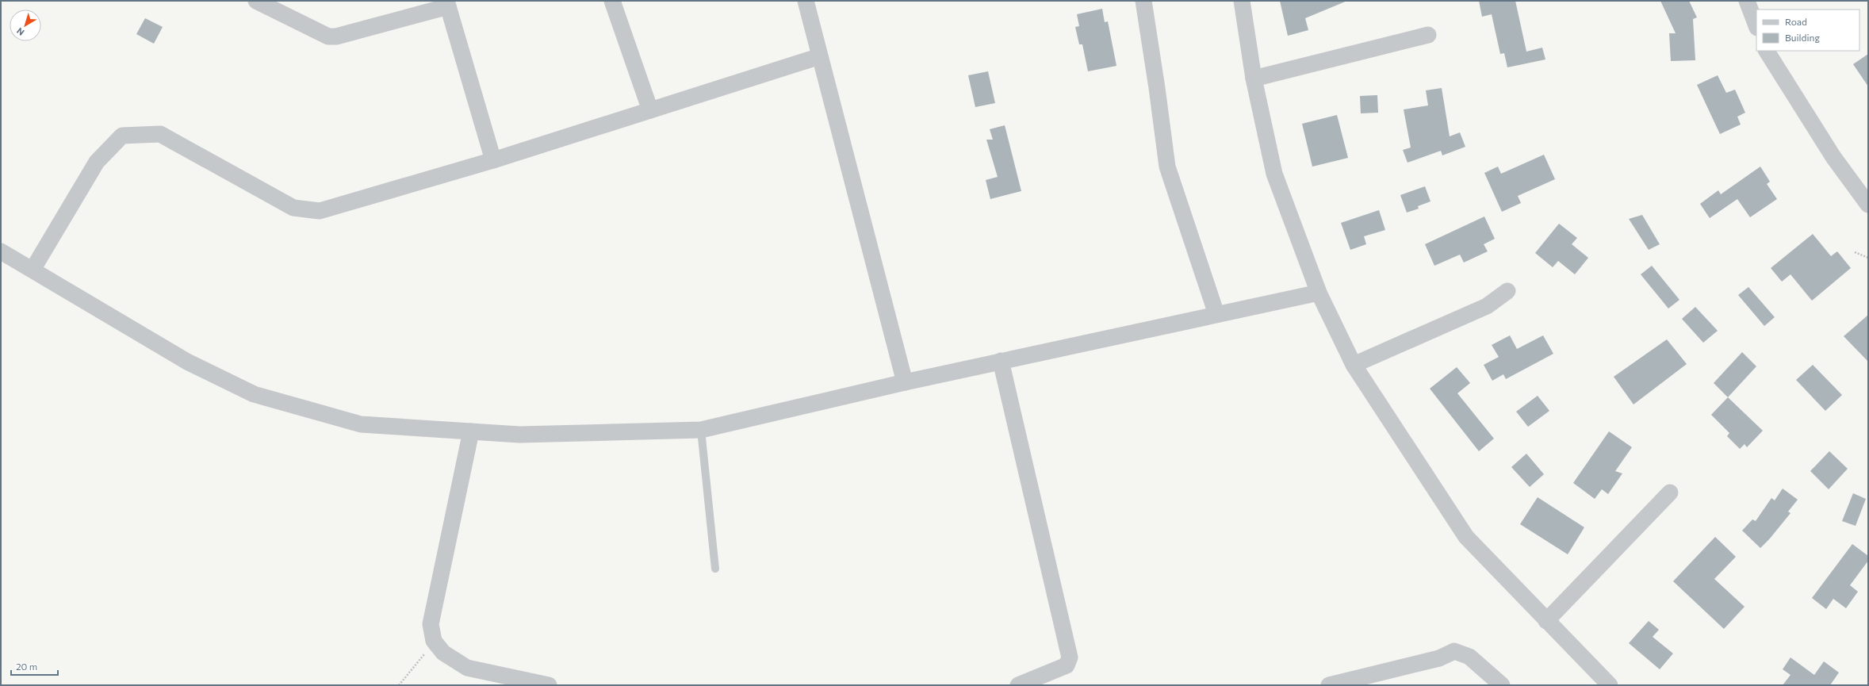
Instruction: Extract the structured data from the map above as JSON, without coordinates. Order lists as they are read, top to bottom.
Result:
{
  "legend": ["Road", "Building"],
  "scale_bar": "20 m",
  "north": "bottom left"
}
